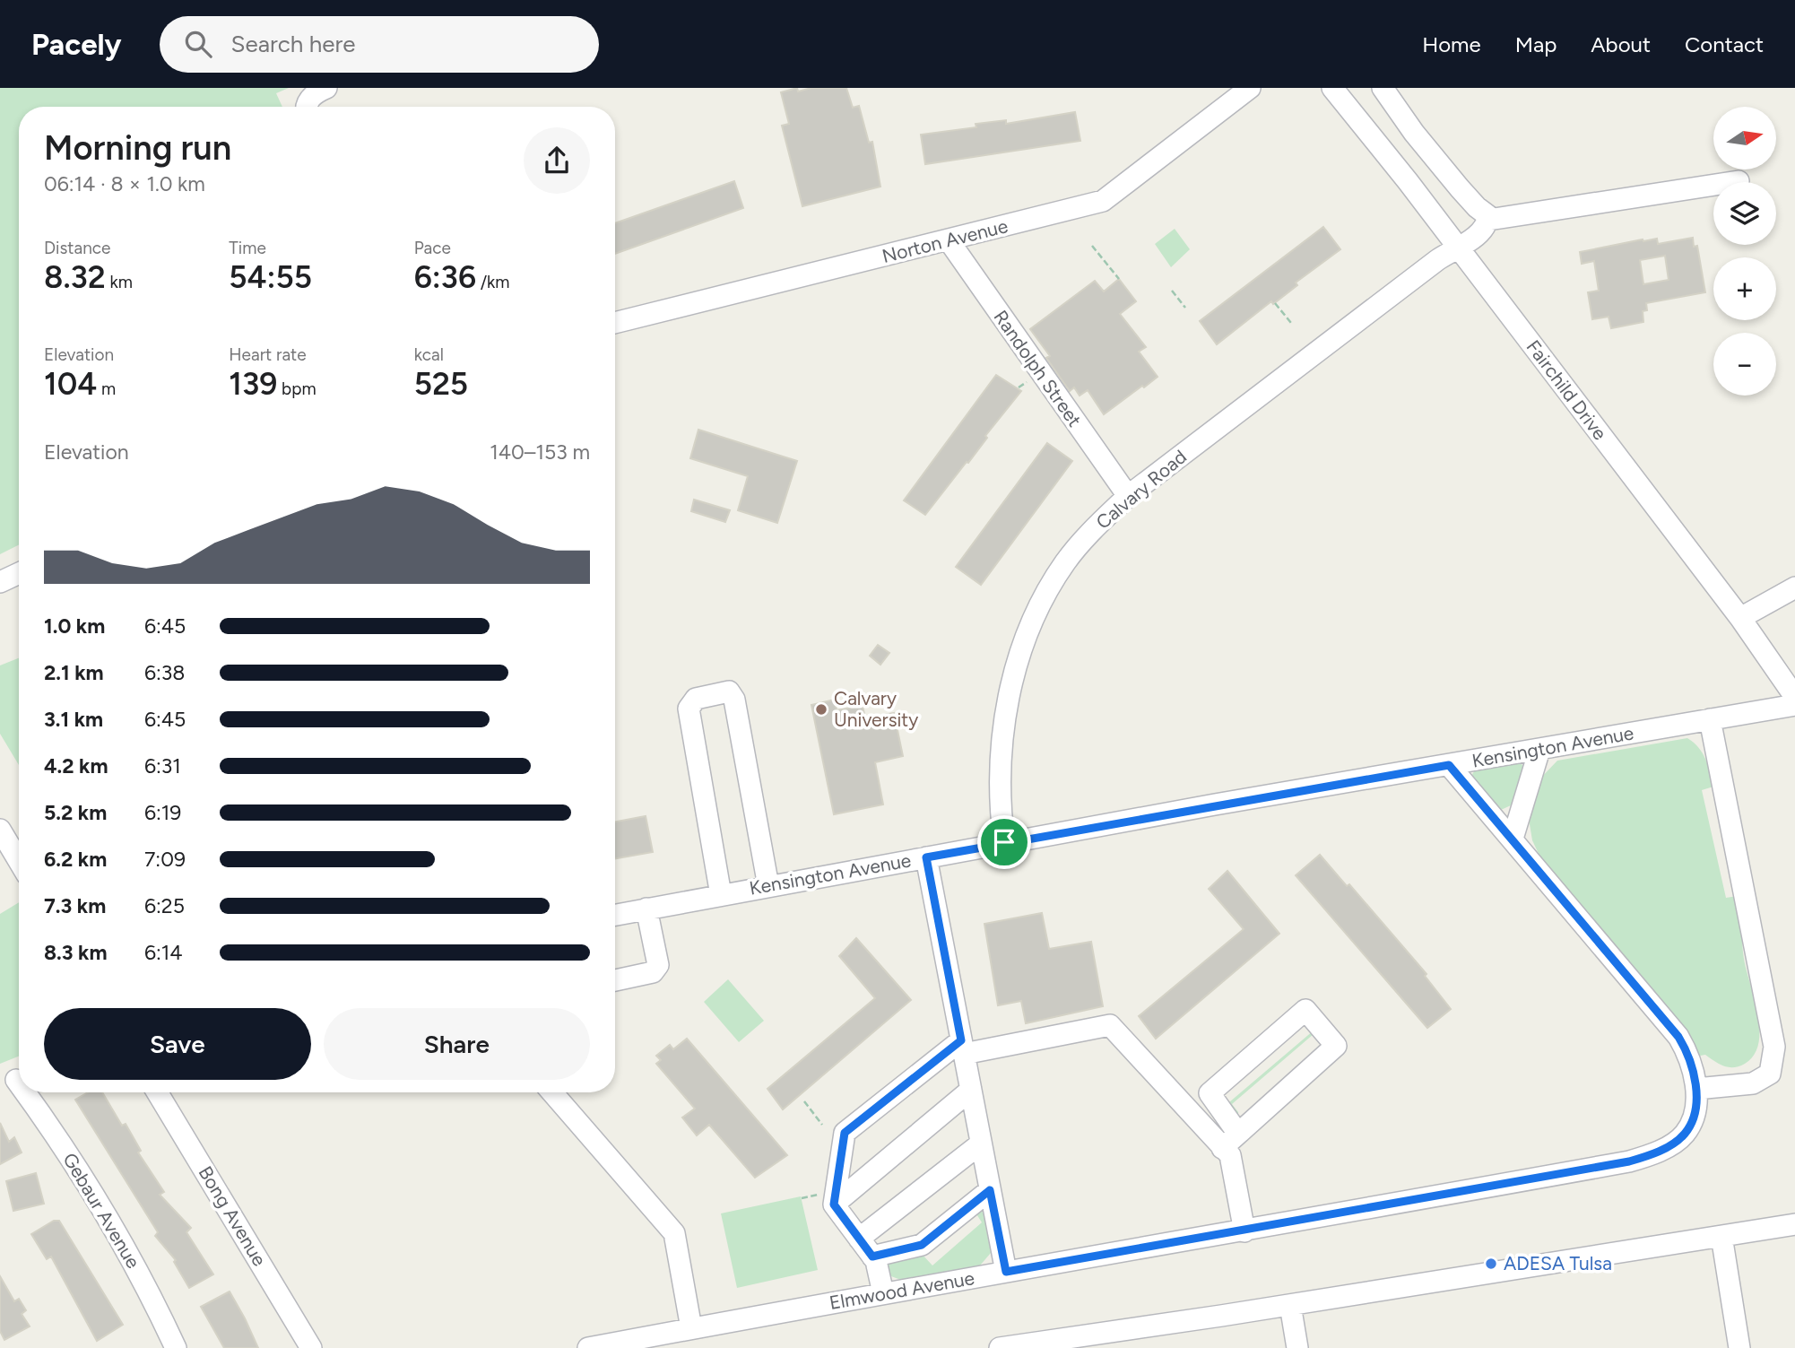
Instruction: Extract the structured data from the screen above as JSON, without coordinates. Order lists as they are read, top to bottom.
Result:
{
  "streets": {
    "street": [
      "Norton Avenue",
      "Randolph Street",
      "Fairchild Drive",
      "Calvary Road",
      "Kensington Avenue",
      "Gebaur Avenue",
      "Bong Avenue",
      "Elmwood Avenue"
    ]
  },
  "crossings": [
    ["Norton Avenue", "Randolph Street"],
    ["Randolph Street", "Calvary Road"],
    ["Fairchild Drive", "Calvary Road"],
    ["Calvary Road", "Kensington Avenue"],
    ["Kensington Avenue", "Elmwood Avenue"]
  ],
  "places": ["Calvary University", "ADESA Tulsa"],
  "north": "right",
  "page": {
    "header": "Pacely",
    "search": "Search here",
    "nav": [
      "Home",
      "Map",
      "About",
      "Contact"
    ],
    "map_buttons": ["+", "−"],
    "heading": ["Morning run", "06:14 · 8 × 1.0 km"],
    "stats": [
      ["Distance", "8.32 km"],
      ["Time", "54:55"],
      ["Pace", "6:36 /km"],
      ["Elevation", "104 m"],
      ["Heart rate", "139 bpm"],
      ["kcal", "525"]
    ],
    "chart": ["Elevation", "140–153 m"],
    "list": [
      {
        "name": "1.0 km",
        "note": "6:45"
      },
      {
        "name": "2.1 km",
        "note": "6:38"
      },
      {
        "name": "3.1 km",
        "note": "6:45"
      },
      {
        "name": "4.2 km",
        "note": "6:31"
      },
      {
        "name": "5.2 km",
        "note": "6:19"
      },
      {
        "name": "6.2 km",
        "note": "7:09"
      },
      {
        "name": "7.3 km",
        "note": "6:25"
      },
      {
        "name": "8.3 km",
        "note": "6:14"
      }
    ],
    "buttons": ["Save", "Share"]
  }
}
